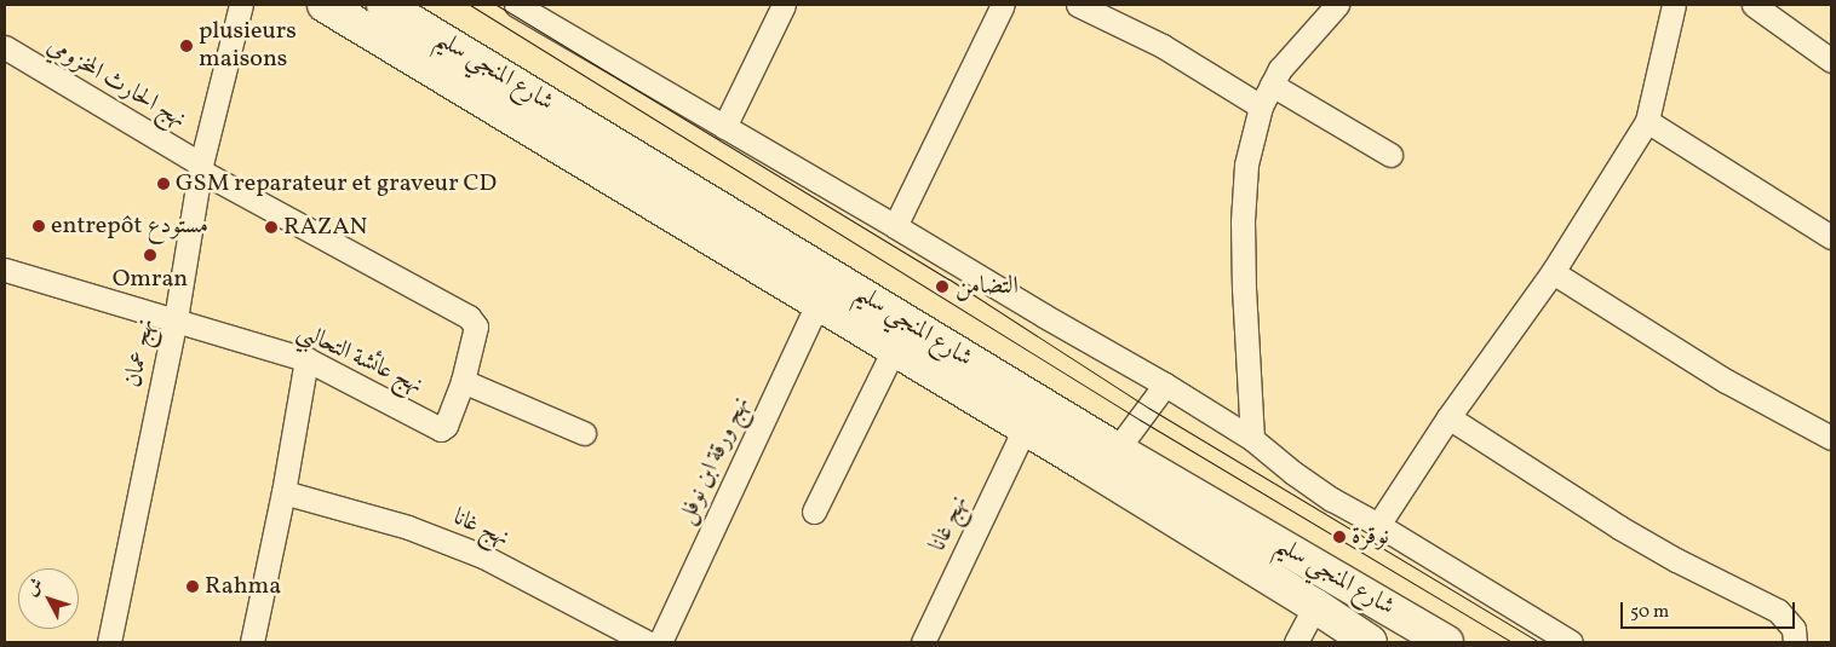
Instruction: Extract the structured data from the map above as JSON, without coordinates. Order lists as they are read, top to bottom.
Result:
{
  "streets": {
    "main road": ["شارع المنجي سليم"],
    "street": [
      "نهج الحارث المخزومي",
      "نهج عمان",
      "نهج عائشة التحالبي",
      "نهج ورقة ابن نوفل",
      "نهج غانا"
    ]
  },
  "crossings": [
    ["شارع المنجي سليم", "نهج ورقة ابن نوفل"],
    ["شارع المنجي سليم", "نهج غانا"],
    ["نهج الحارث المخزومي", "نهج عمان"],
    ["نهج الحارث المخزومي", "نهج عائشة التحالبي"],
    ["نهج عمان", "نهج عائشة التحالبي"]
  ],
  "places": [
    "plusieurs maisons",
    "GSM reparateur et graveur CD",
    "entrepôt مستودع",
    "RAZAN",
    "Omran",
    "التضامن",
    "نوقرة",
    "Rahma"
  ],
  "scale_bar": "50 m",
  "north": "top left"
}
